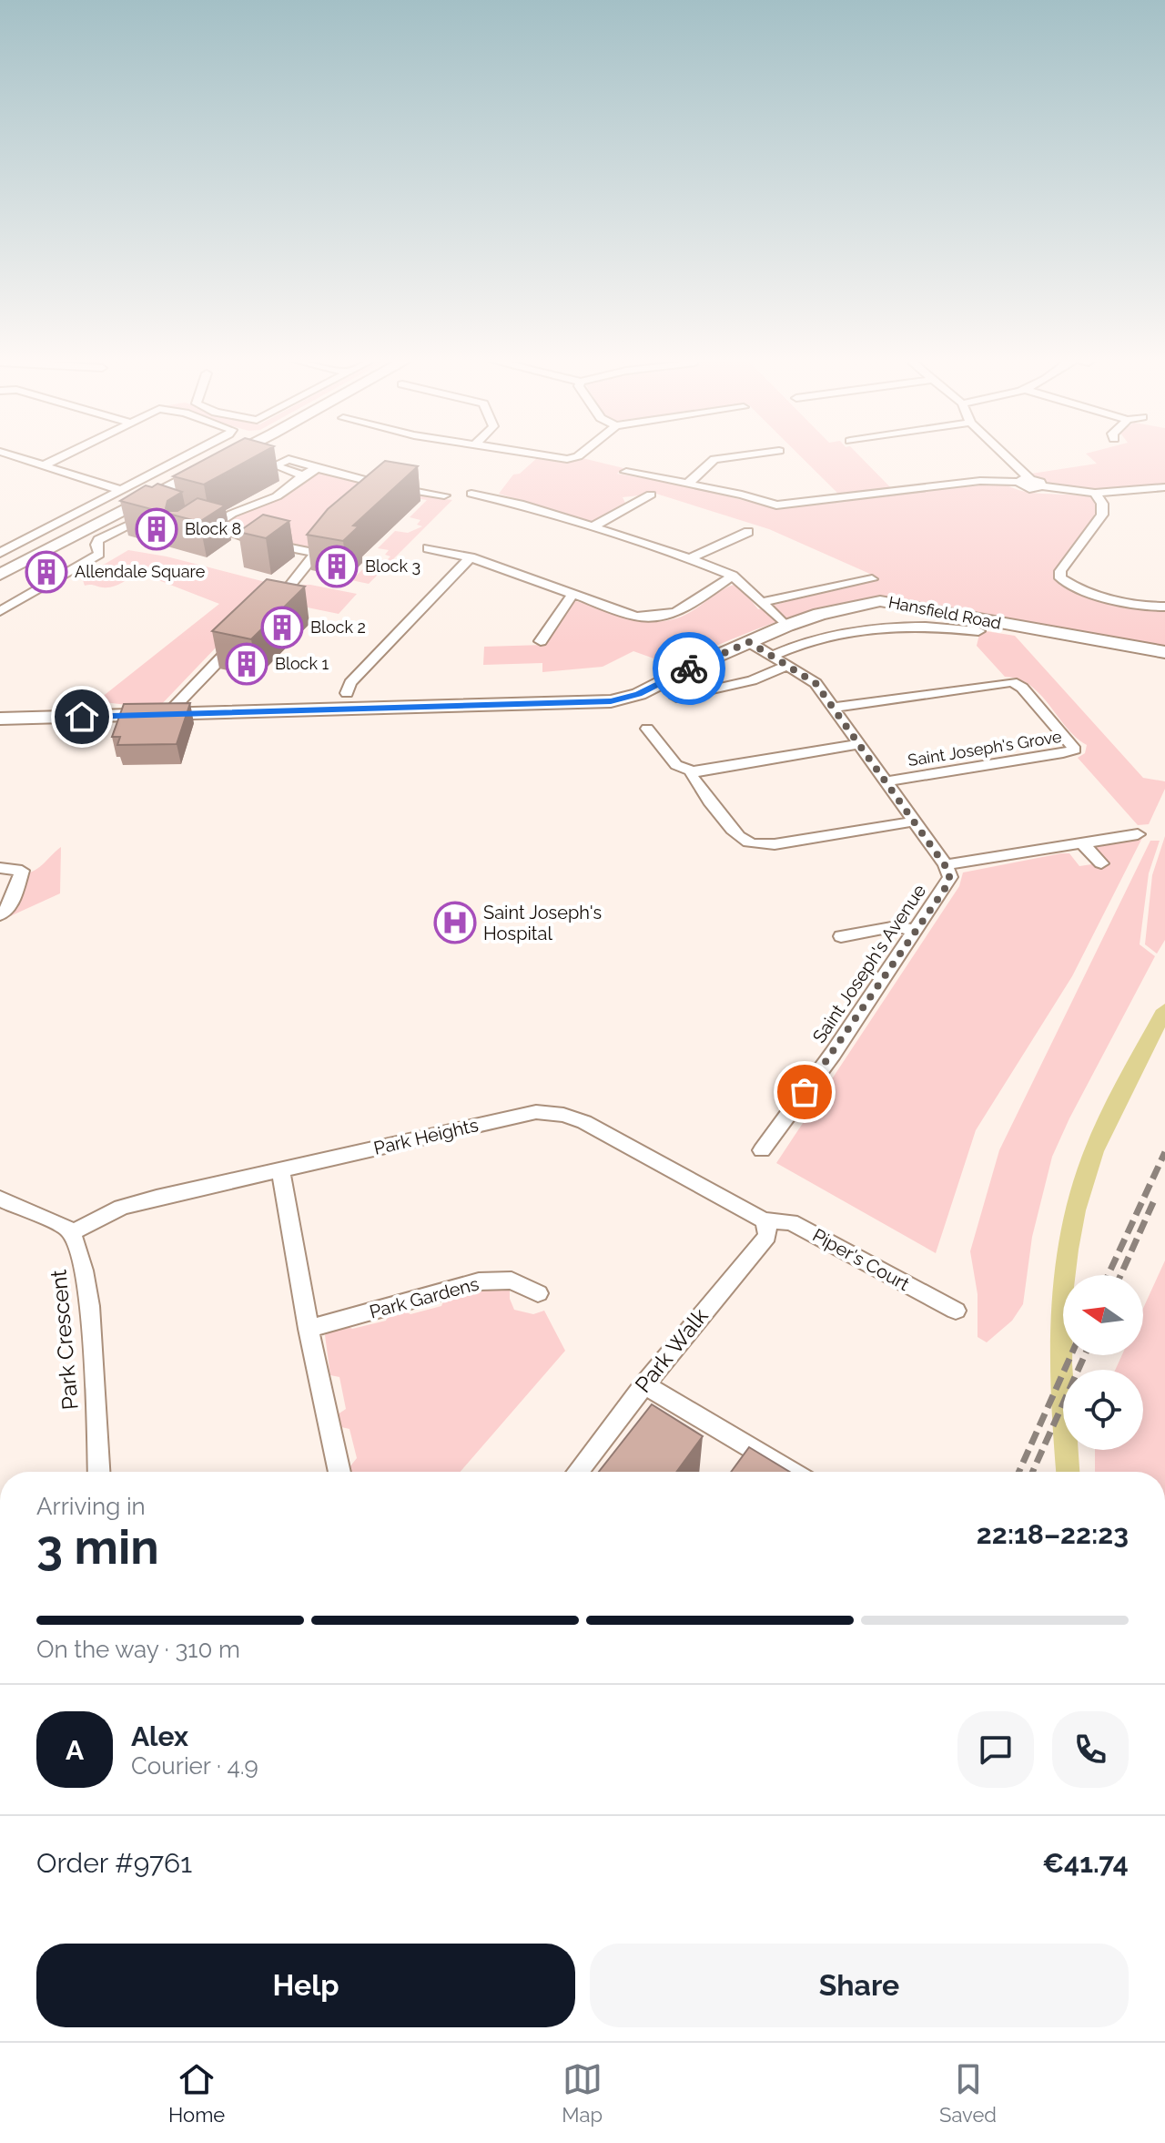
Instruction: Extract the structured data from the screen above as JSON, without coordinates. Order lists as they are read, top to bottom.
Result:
{
  "streets": {
    "street": [
      "Hansfield Road",
      "Saint Joseph's Grove",
      "Saint Joseph's Avenue",
      "Park Heights",
      "Piper's Court",
      "Park Gardens",
      "Park Crescent",
      "Park Walk"
    ]
  },
  "crossings": [
    ["Park Heights", "Piper's Court"],
    ["Park Heights", "Park Crescent"],
    ["Park Heights", "Park Walk"],
    ["Piper's Court", "Park Walk"]
  ],
  "places": {
    "building": [
      "Block 8",
      "Block 3",
      "Allendale Square",
      "Block 2",
      "Block 1"
    ],
    "hospital": ["Saint Joseph's Hospital"]
  },
  "north": "left",
  "page": {
    "heading": ["3 min", "Arriving in", "22:18–22:23"],
    "panel": [
      "Alex",
      "Courier · 4.9",
      "Order #9761",
      "€41.74"
    ],
    "bar": "On the way · 310 m",
    "round": "A",
    "buttons": ["Help", "Share"],
    "tabs": ["Home", "Map", "Saved"]
  }
}
